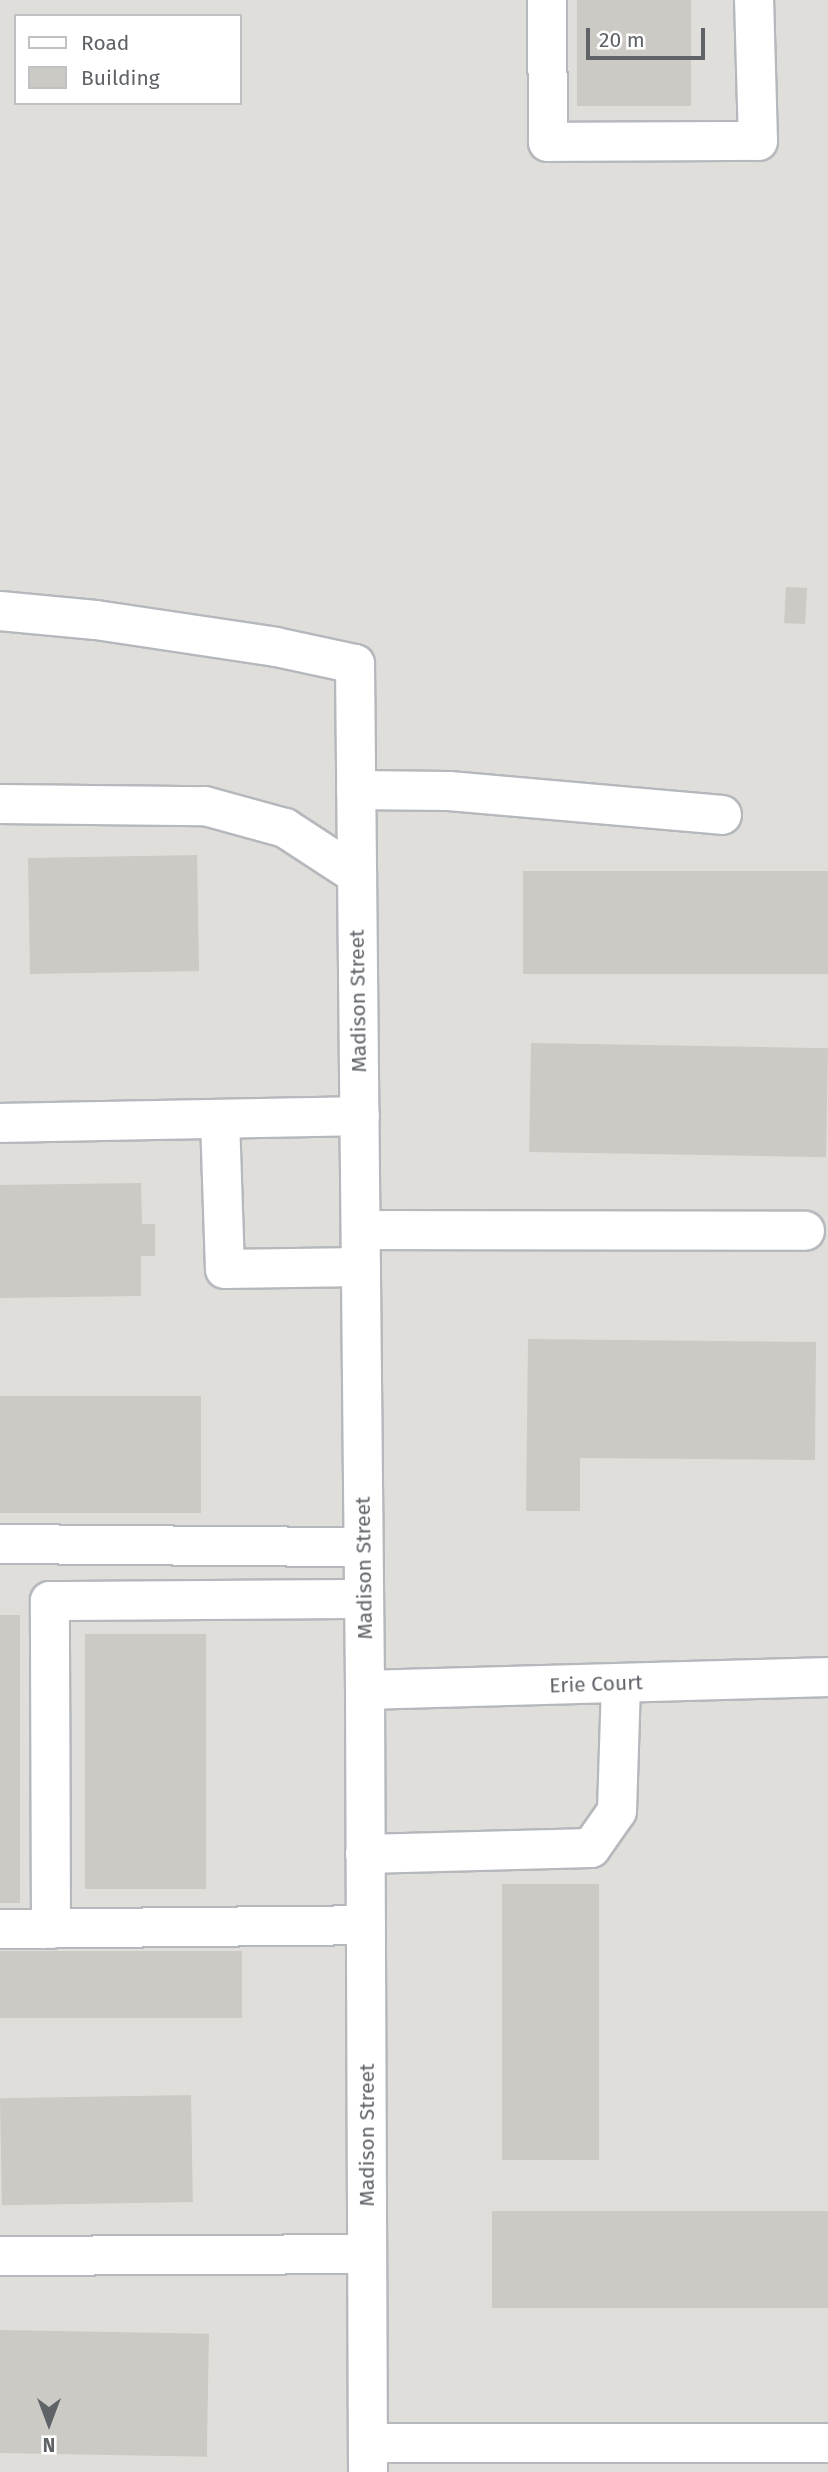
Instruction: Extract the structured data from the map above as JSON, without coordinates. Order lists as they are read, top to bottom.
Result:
{
  "streets": {
    "street": ["Madison Street", "Erie Court"]
  },
  "crossings": [
    ["Madison Street", "Erie Court"]
  ],
  "legend": ["Road", "Building"],
  "scale_bar": "20 m",
  "north": "bottom"
}
